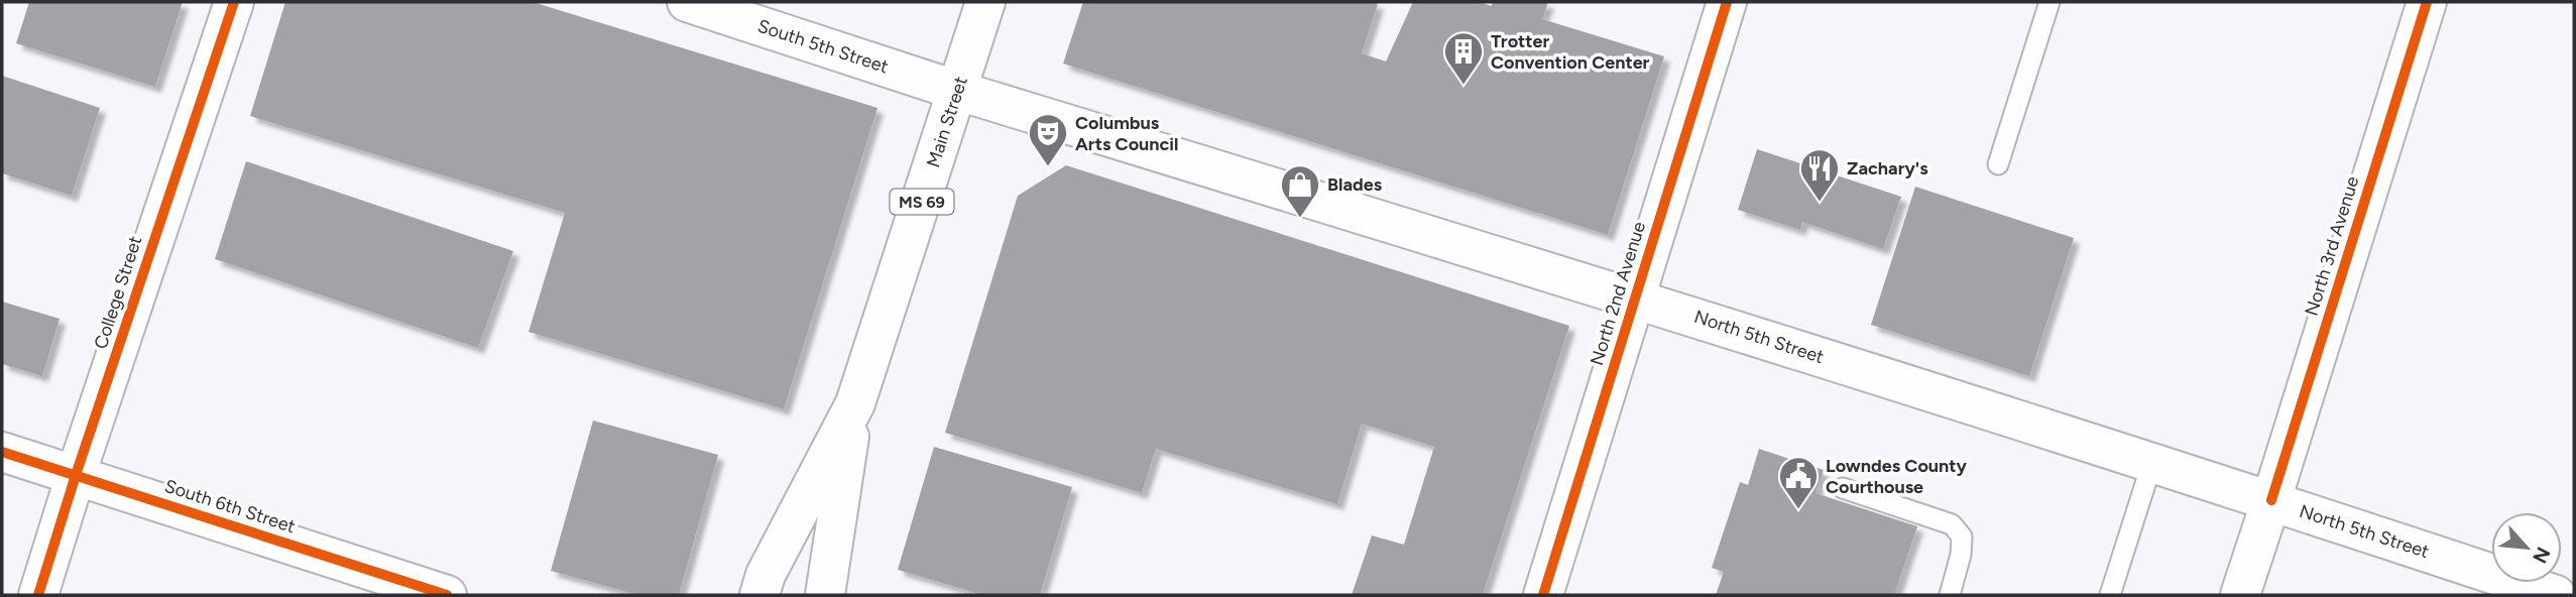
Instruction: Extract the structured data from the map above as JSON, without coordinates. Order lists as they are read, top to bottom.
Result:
{
  "streets": {
    "main road": [
      "South 5th Street",
      "Main Street",
      "MS 69",
      "North 3rd Avenue",
      "College Street",
      "North 2nd Avenue",
      "North 5th Street",
      "South 6th Street"
    ]
  },
  "crossings": [
    ["South 5th Street", "Main Street"],
    ["South 5th Street", "North 5th Street"],
    ["Main Street", "North 5th Street"],
    ["North 3rd Avenue", "North 5th Street"],
    ["College Street", "South 6th Street"],
    ["North 2nd Avenue", "North 5th Street"]
  ],
  "places": {
    "building": ["Trotter Convention Center"],
    "theatre": ["Columbus Arts Council"],
    "restaurant": ["Zachary's"],
    "shop": ["Blades"],
    "public building": ["Lowndes County Courthouse"]
  },
  "north": "bottom right"
}
